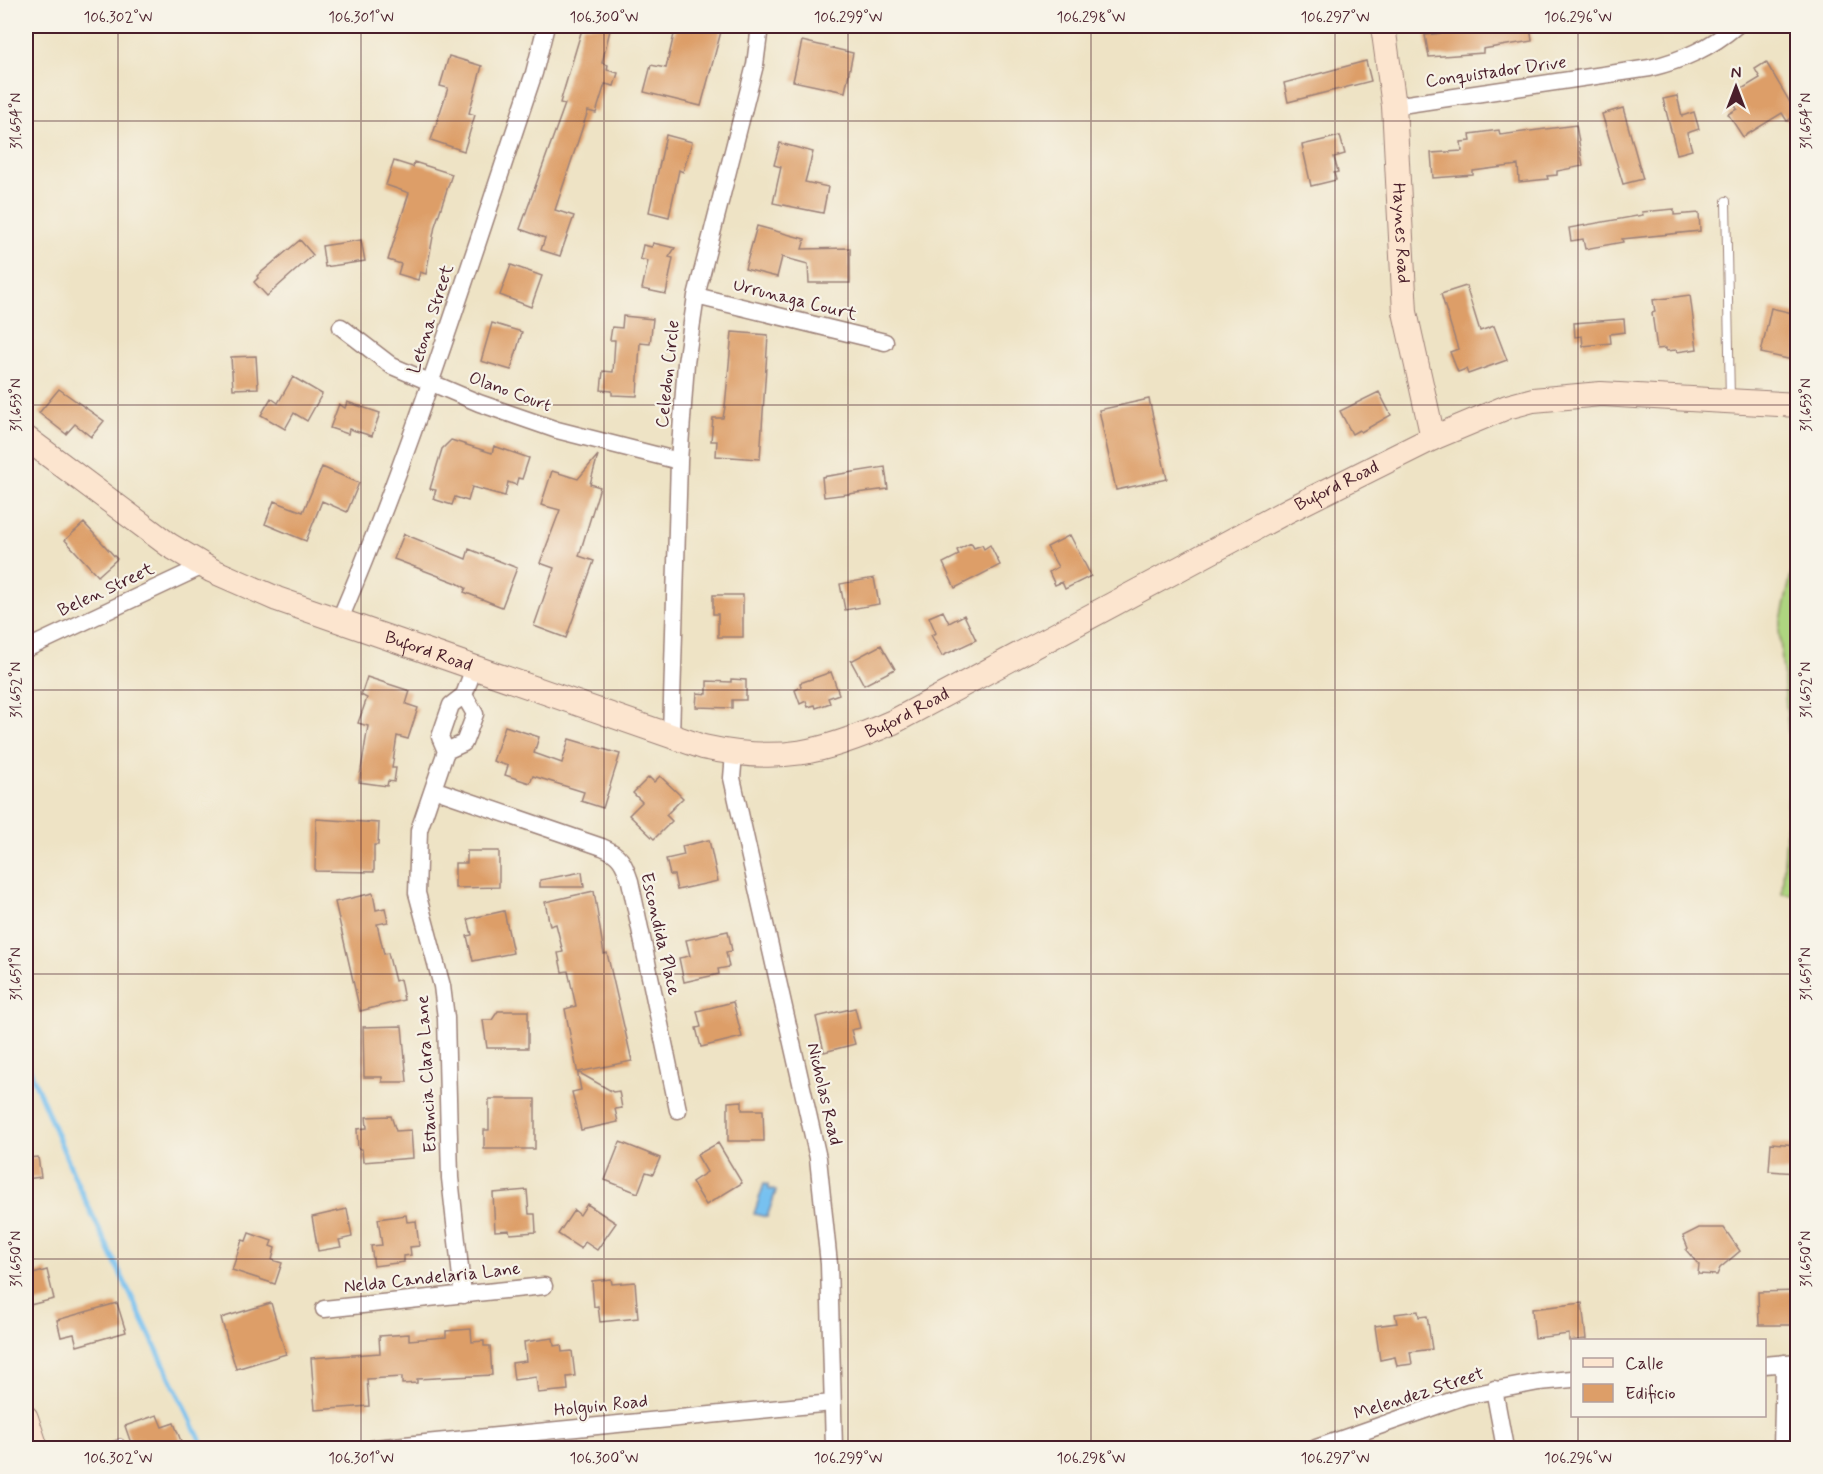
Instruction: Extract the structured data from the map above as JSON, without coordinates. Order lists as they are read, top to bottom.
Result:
{
  "streets": {
    "street": [
      "Conquistador Drive",
      "Haynes Road",
      "Urrunaga Court",
      "Letona Street",
      "Celedon Circle",
      "Olano Court",
      "Buford Road",
      "Belen Street",
      "Escondida Place",
      "Estancia Clara Lane",
      "Nicholas Road",
      "Nelda Candelaria Lane",
      "Melendez Street",
      "Holguin Road"
    ]
  },
  "crossings": [
    ["Conquistador Drive", "Haynes Road"],
    ["Haynes Road", "Buford Road"],
    ["Urrunaga Court", "Celedon Circle"],
    ["Letona Street", "Olano Court"],
    ["Letona Street", "Buford Road"],
    ["Celedon Circle", "Olano Court"],
    ["Celedon Circle", "Buford Road"],
    ["Buford Road", "Belen Street"],
    ["Buford Road", "Estancia Clara Lane"],
    ["Buford Road", "Nicholas Road"],
    ["Escondida Place", "Estancia Clara Lane"],
    ["Estancia Clara Lane", "Nelda Candelaria Lane"],
    ["Nicholas Road", "Holguin Road"]
  ],
  "legend": ["Calle", "Edificio"],
  "north": "top",
  "coordinates": [
    "106.302°W",
    "106.301°W",
    "106.300°W",
    "106.299°W",
    "106.298°W",
    "106.297°W",
    "106.296°W",
    "31.654°N",
    "31.653°N",
    "31.652°N",
    "31.651°N",
    "31.650°N"
  ]
}
